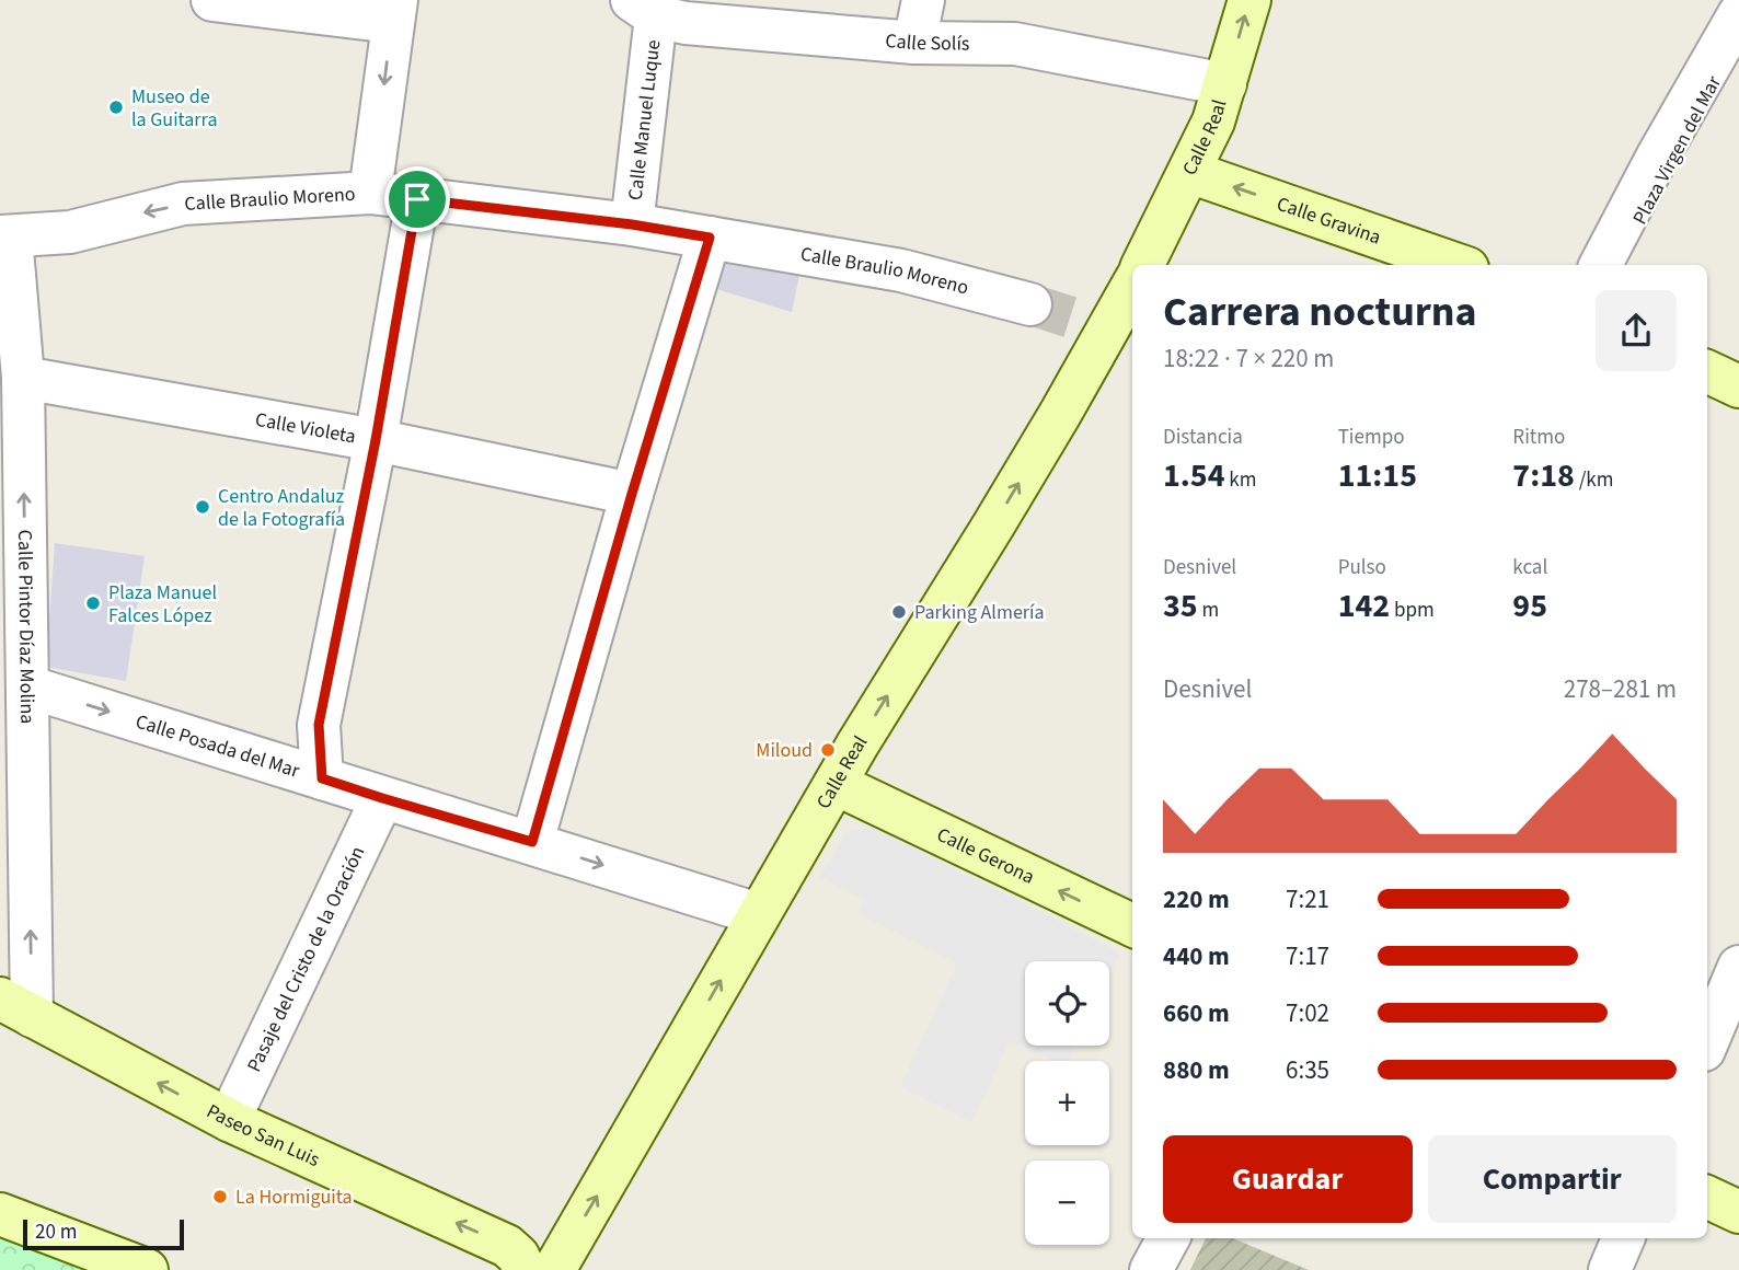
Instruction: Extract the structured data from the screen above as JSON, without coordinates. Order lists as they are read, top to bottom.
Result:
{
  "streets": {
    "street": [
      "Calle Solís",
      "Calle Manuel Luque",
      "Calle Real",
      "Plaza Virgen del Mar",
      "Calle Braulio Moreno",
      "Calle Gravina",
      "Calle Violeta",
      "Calle Pintor Díaz Molina",
      "Calle Posada del Mar",
      "Calle Gerona",
      "Pasaje del Cristo de la Oración",
      "Paseo San Luis"
    ]
  },
  "crossings": [
    ["Calle Solís", "Calle Manuel Luque"],
    ["Calle Solís", "Calle Real"],
    ["Calle Manuel Luque", "Calle Braulio Moreno"],
    ["Calle Real", "Calle Gravina"],
    ["Calle Real", "Calle Posada del Mar"],
    ["Calle Real", "Calle Gerona"],
    ["Calle Braulio Moreno", "Calle Pintor Díaz Molina"],
    ["Calle Violeta", "Calle Pintor Díaz Molina"],
    ["Calle Pintor Díaz Molina", "Calle Posada del Mar"],
    ["Calle Pintor Díaz Molina", "Paseo San Luis"],
    ["Calle Posada del Mar", "Pasaje del Cristo de la Oración"],
    ["Pasaje del Cristo de la Oración", "Paseo San Luis"]
  ],
  "one_way": [
    "Calle Gravina",
    "Calle Posada del Mar",
    "Calle Gerona",
    "Paseo San Luis"
  ],
  "places": [
    "Museo de la Guitarra",
    "Centro Andaluz de la Fotografía",
    "Plaza Manuel Falces López",
    "Parking Almería",
    "Miloud",
    "La Hormiguita"
  ],
  "scale_bar": "20 m",
  "page": {
    "heading": ["Carrera nocturna", "18:22 · 7 × 220 m"],
    "stats": [
      ["Distancia", "1.54 km"],
      ["Tiempo", "11:15"],
      ["Ritmo", "7:18 /km"],
      ["Desnivel", "35 m"],
      ["Pulso", "142 bpm"],
      ["kcal", "95"]
    ],
    "chart": ["Desnivel", "278–281 m"],
    "list": [
      {
        "name": "220 m",
        "note": "7:21"
      },
      {
        "name": "440 m",
        "note": "7:17"
      },
      {
        "name": "660 m",
        "note": "7:02"
      },
      {
        "name": "880 m",
        "note": "6:35"
      }
    ],
    "map_buttons": ["+", "−"],
    "buttons": ["Guardar", "Compartir"],
    "scale": "20 m"
  }
}
